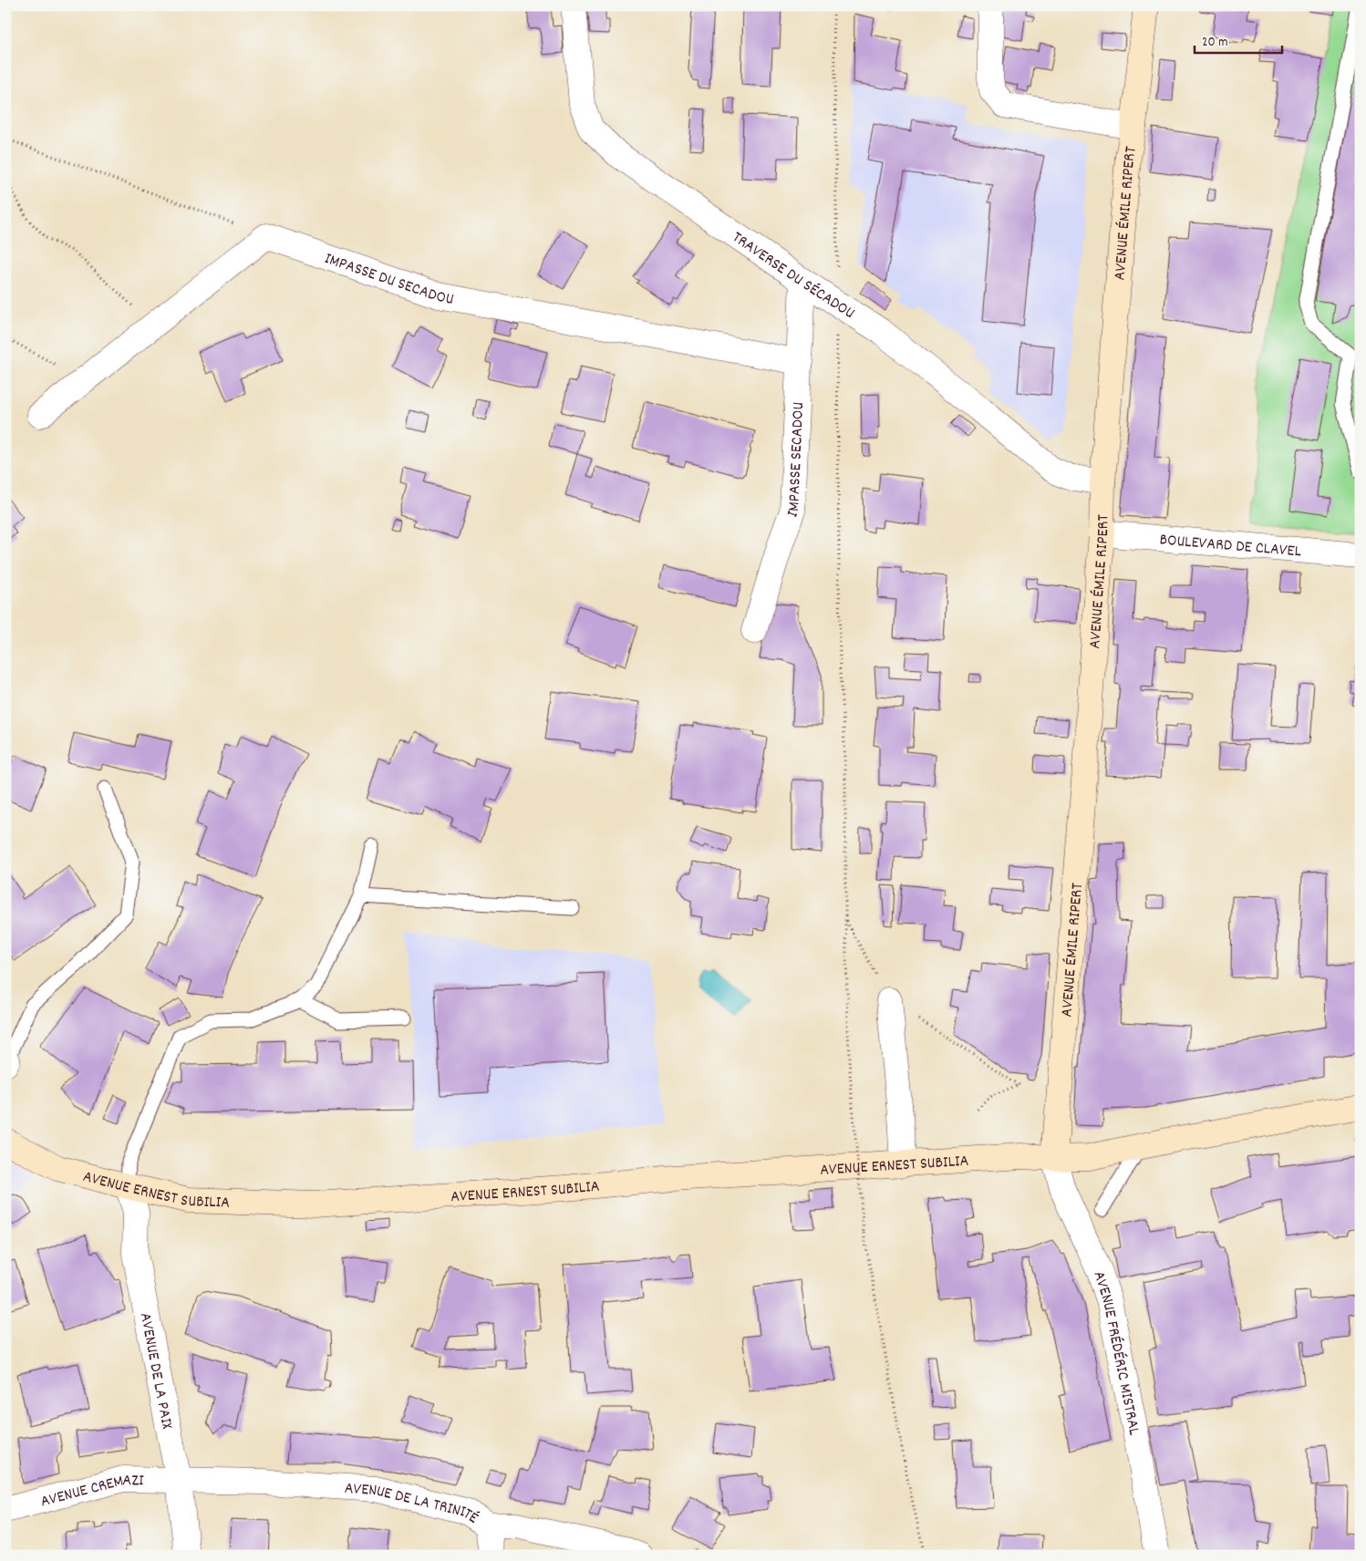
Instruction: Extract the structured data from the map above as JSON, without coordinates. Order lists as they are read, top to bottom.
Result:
{
  "streets": {
    "main road": ["AVENUE ÉMILE RIPERT", "AVENUE ERNEST SUBILIA"],
    "street": [
      "TRAVERSE DU SÉCADOU",
      "IMPASSE DU SECADOU",
      "IMPASSE SECADOU",
      "BOULEVARD DE CLAVEL",
      "AVENUE FRÉDÉRIC MISTRAL",
      "AVENUE DE LA PAIX",
      "AVENUE CREMAZI",
      "AVENUE DE LA TRINITÉ"
    ]
  },
  "crossings": [
    ["AVENUE ÉMILE RIPERT", "TRAVERSE DU SÉCADOU"],
    ["AVENUE ÉMILE RIPERT", "BOULEVARD DE CLAVEL"],
    ["AVENUE ÉMILE RIPERT", "AVENUE ERNEST SUBILIA"],
    ["AVENUE ÉMILE RIPERT", "AVENUE FRÉDÉRIC MISTRAL"],
    ["TRAVERSE DU SÉCADOU", "IMPASSE SECADOU"],
    ["IMPASSE DU SECADOU", "IMPASSE SECADOU"],
    ["AVENUE ERNEST SUBILIA", "AVENUE FRÉDÉRIC MISTRAL"],
    ["AVENUE ERNEST SUBILIA", "AVENUE DE LA PAIX"],
    ["AVENUE DE LA PAIX", "AVENUE CREMAZI"],
    ["AVENUE DE LA PAIX", "AVENUE DE LA TRINITÉ"],
    ["AVENUE CREMAZI", "AVENUE DE LA TRINITÉ"]
  ],
  "scale_bar": "20 m"
}
